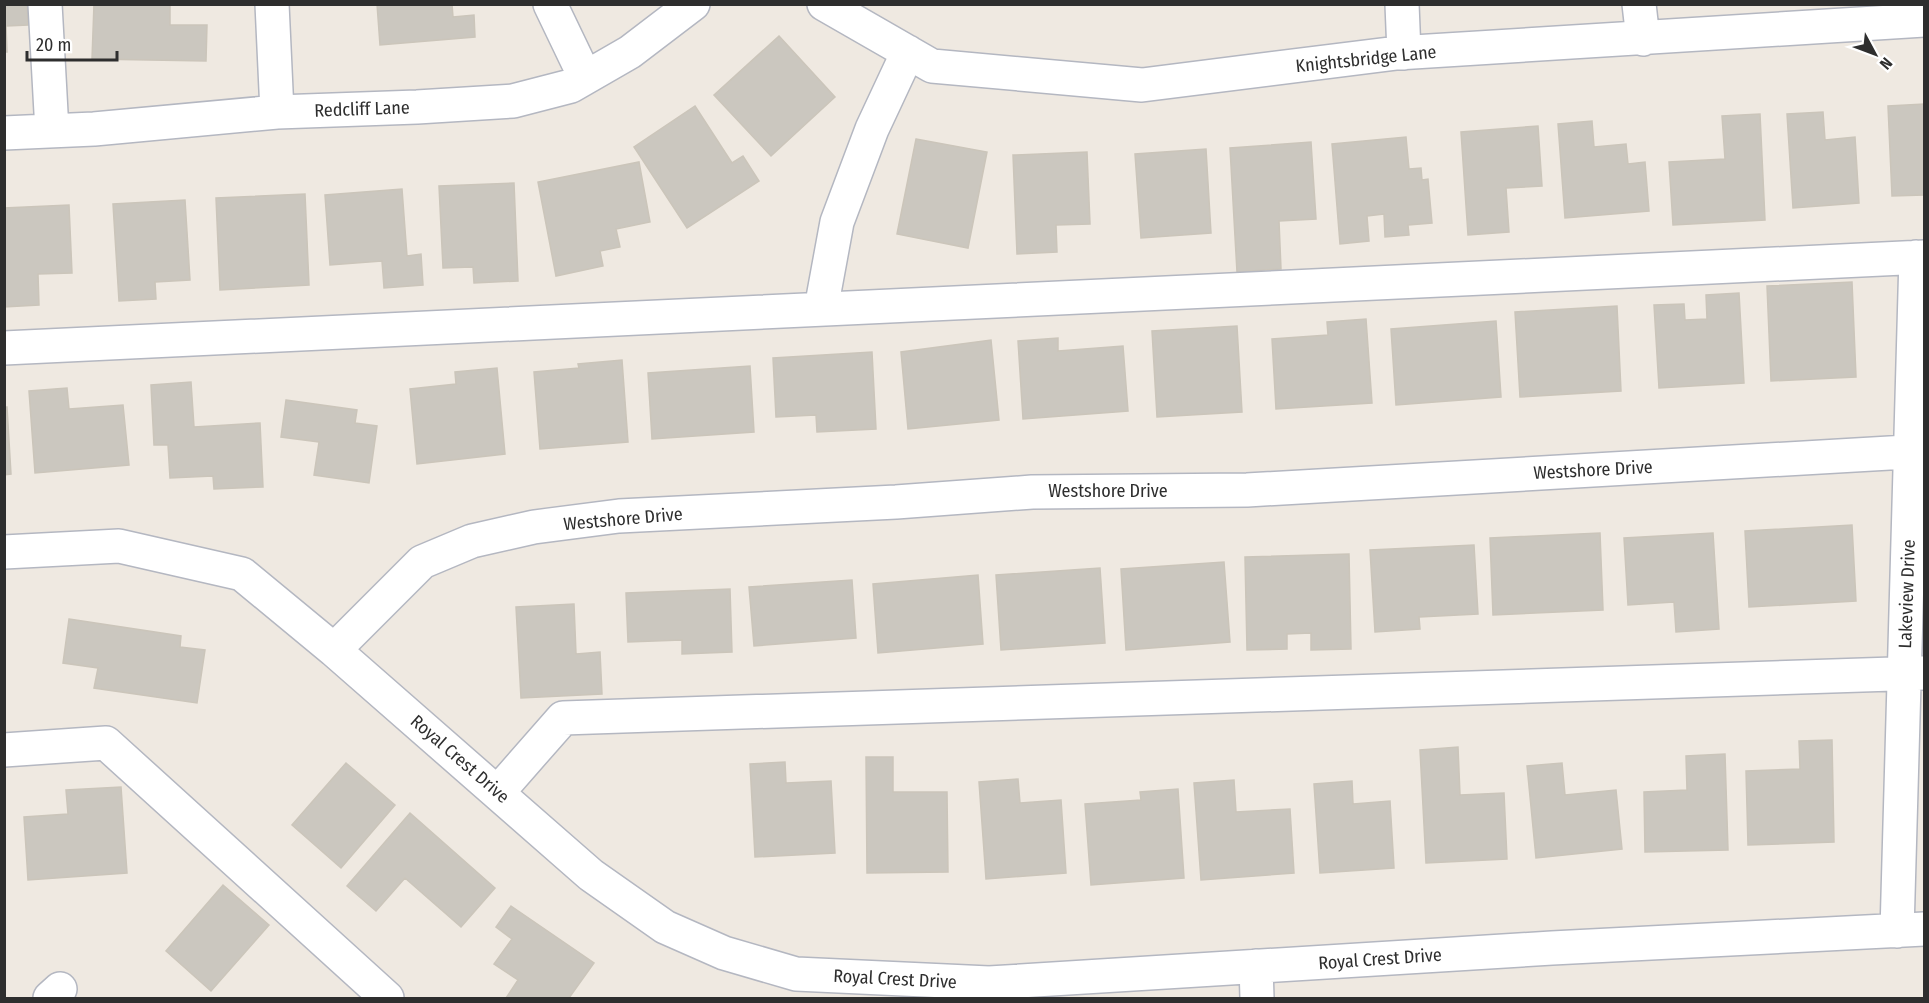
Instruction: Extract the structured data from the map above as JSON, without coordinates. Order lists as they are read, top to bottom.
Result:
{
  "streets": {
    "street": [
      "Knightsbridge Lane",
      "Redcliff Lane",
      "Westshore Drive",
      "Lakeview Drive",
      "Royal Crest Drive"
    ]
  },
  "crossings": [
    ["Westshore Drive", "Lakeview Drive"],
    ["Westshore Drive", "Royal Crest Drive"],
    ["Lakeview Drive", "Royal Crest Drive"]
  ],
  "scale_bar": "20 m",
  "north": "bottom right"
}
